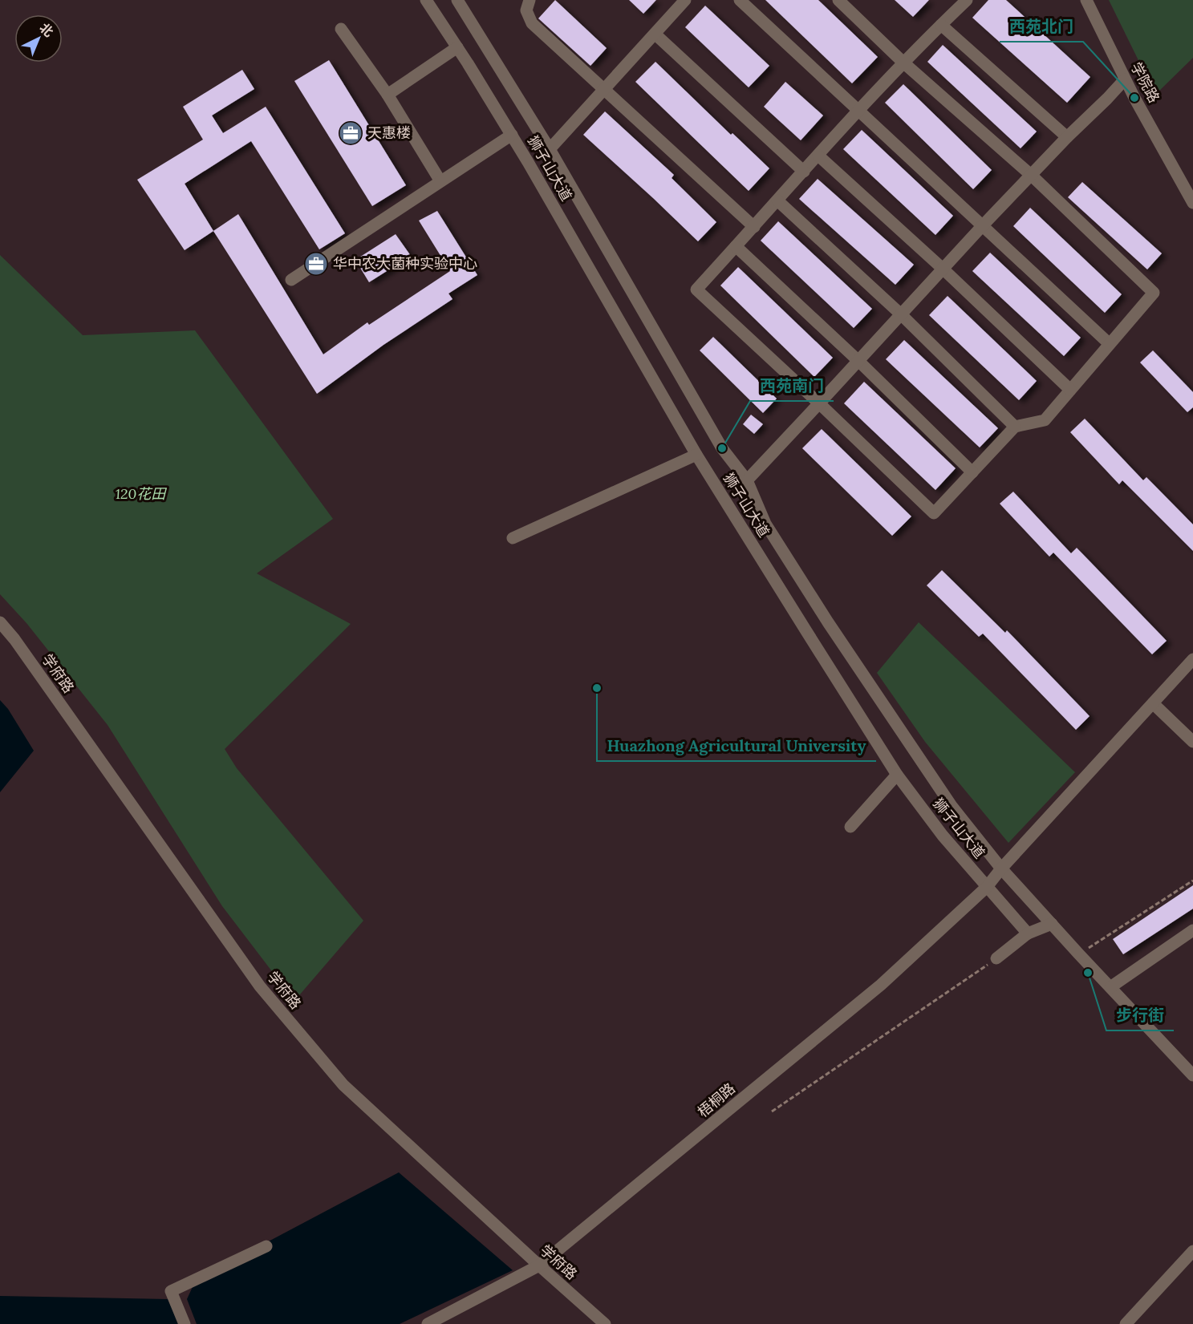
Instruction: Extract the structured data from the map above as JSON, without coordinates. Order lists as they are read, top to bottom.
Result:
{
  "streets": {
    "street": [
      "学院路",
      "狮子山大道",
      "学府路",
      "梧桐路"
    ]
  },
  "crossings": [
    ["狮子山大道", "梧桐路"],
    ["学府路", "梧桐路"]
  ],
  "parks": ["120花田"],
  "places": {
    "other": [
      "西苑北门",
      "西苑南门",
      "Huazhong Agricultural University",
      "步行街"
    ],
    "office": ["天惠楼", "华中农大菌种实验中心"]
  },
  "north": "top right"
}
